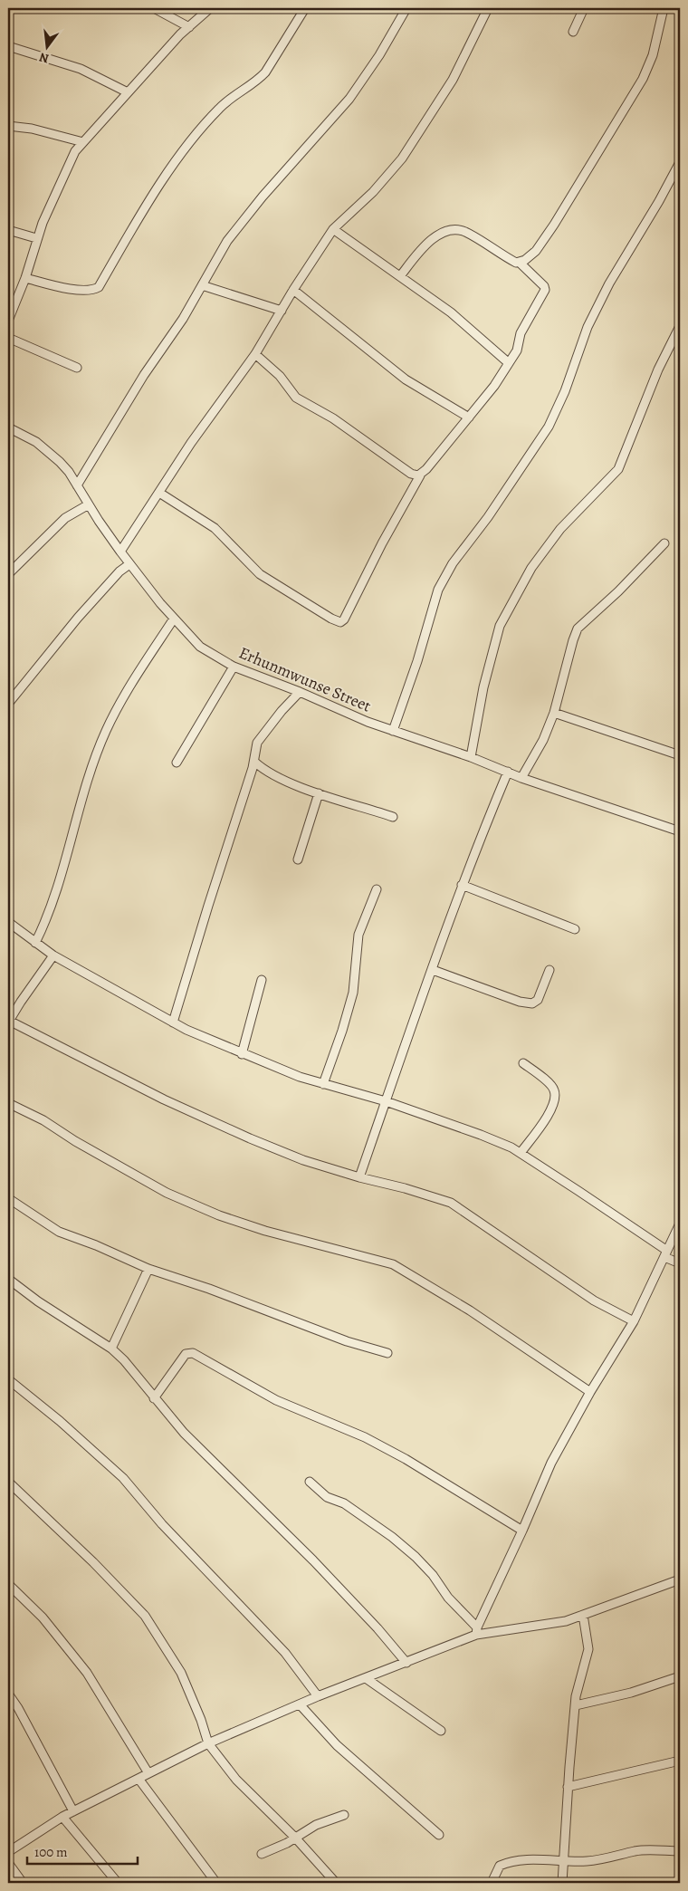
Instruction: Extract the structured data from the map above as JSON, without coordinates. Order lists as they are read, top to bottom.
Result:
{
  "streets": {
    "street": ["Erhunmwunse Street"]
  },
  "scale_bar": "100 m",
  "north": "bottom"
}
